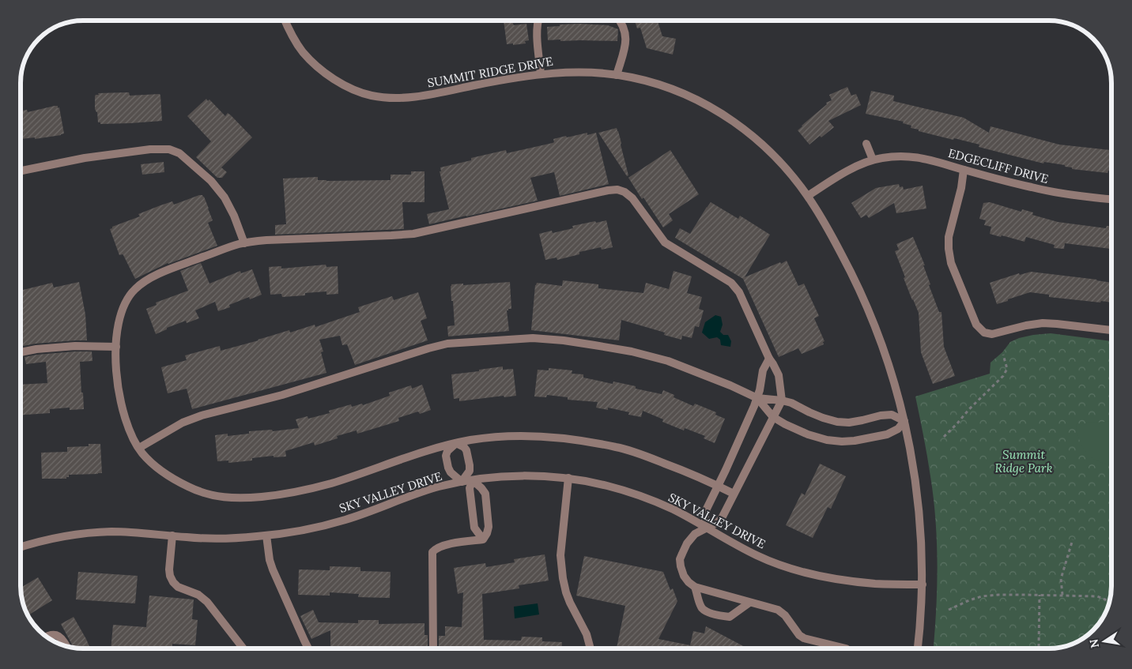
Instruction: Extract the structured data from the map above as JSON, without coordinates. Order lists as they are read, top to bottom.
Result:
{
  "streets": {
    "street": ["SUMMIT RIDGE DRIVE", "EDGECLIFF DRIVE", "SKY VALLEY DRIVE"]
  },
  "crossings": [
    ["SUMMIT RIDGE DRIVE", "EDGECLIFF DRIVE"],
    ["SUMMIT RIDGE DRIVE", "SKY VALLEY DRIVE"]
  ],
  "parks": ["Summit Ridge Park"],
  "north": "left"
}
